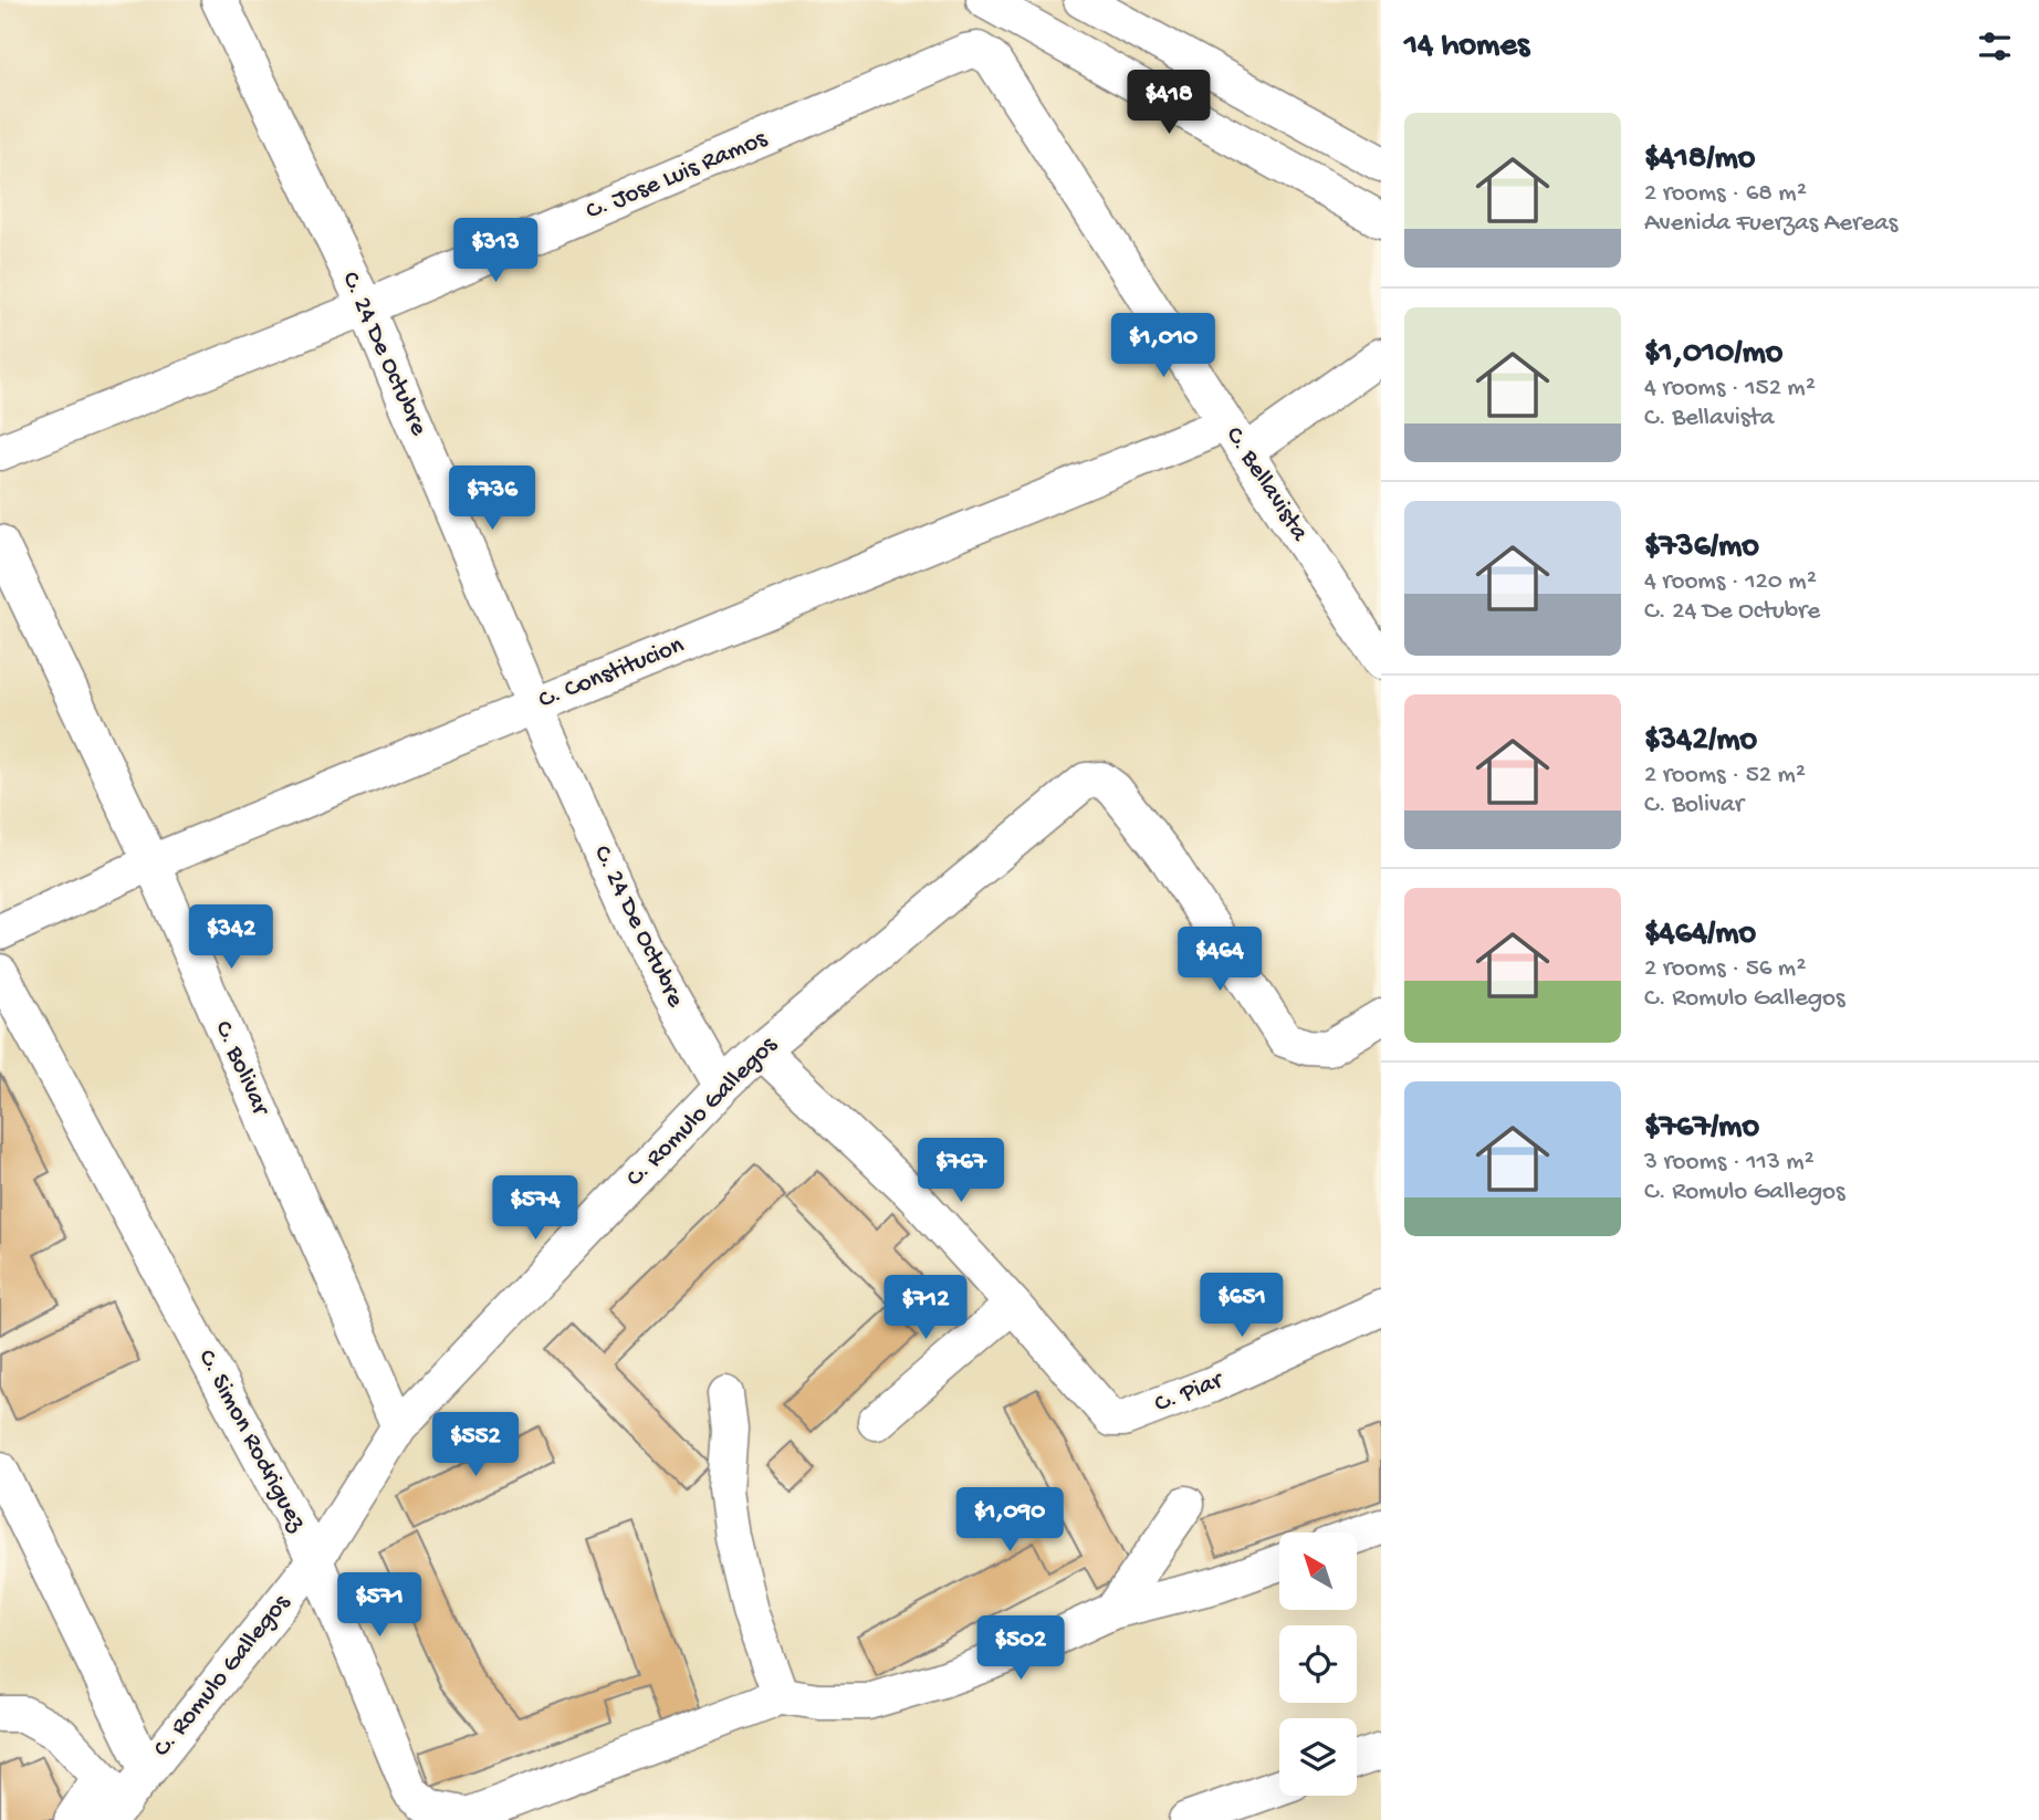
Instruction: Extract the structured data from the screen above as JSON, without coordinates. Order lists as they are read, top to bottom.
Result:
{
  "streets": {
    "street": [
      "C. Jose Luis Ramos",
      "C. 24 De Octubre",
      "C. Bellavista",
      "C. Constitucion",
      "C. Bolivar",
      "C. Romulo Gallegos",
      "C. Piar",
      "C. Simon Rodriguez"
    ]
  },
  "crossings": [
    ["C. Jose Luis Ramos", "C. 24 De Octubre"],
    ["C. Jose Luis Ramos", "C. Bellavista"],
    ["C. 24 De Octubre", "C. Constitucion"],
    ["C. 24 De Octubre", "C. Romulo Gallegos"],
    ["C. Bellavista", "C. Constitucion"],
    ["C. Constitucion", "C. Bolivar"],
    ["C. Bolivar", "C. Romulo Gallegos"],
    ["C. Romulo Gallegos", "C. Simon Rodriguez"]
  ],
  "north": "top left",
  "page": {
    "heading": "14 homes",
    "price": [
      "$418",
      "$313",
      "$1,010",
      "$736",
      "$342",
      "$464",
      "$767",
      "$574",
      "$651",
      "$712",
      "$552",
      "$1,090",
      "$571",
      "$502"
    ],
    "list": [
      {
        "name": "$418/mo",
        "note": "2 rooms · 68 m² · Avenida Fuerzas Aereas"
      },
      {
        "name": "$1,010/mo",
        "note": "4 rooms · 152 m² · C. Bellavista"
      },
      {
        "name": "$736/mo",
        "note": "4 rooms · 120 m² · C. 24 De Octubre"
      },
      {
        "name": "$342/mo",
        "note": "2 rooms · 52 m² · C. Bolivar"
      },
      {
        "name": "$464/mo",
        "note": "2 rooms · 56 m² · C. Romulo Gallegos"
      },
      {
        "name": "$767/mo",
        "note": "3 rooms · 113 m² · C. Romulo Gallegos"
      }
    ]
  }
}
